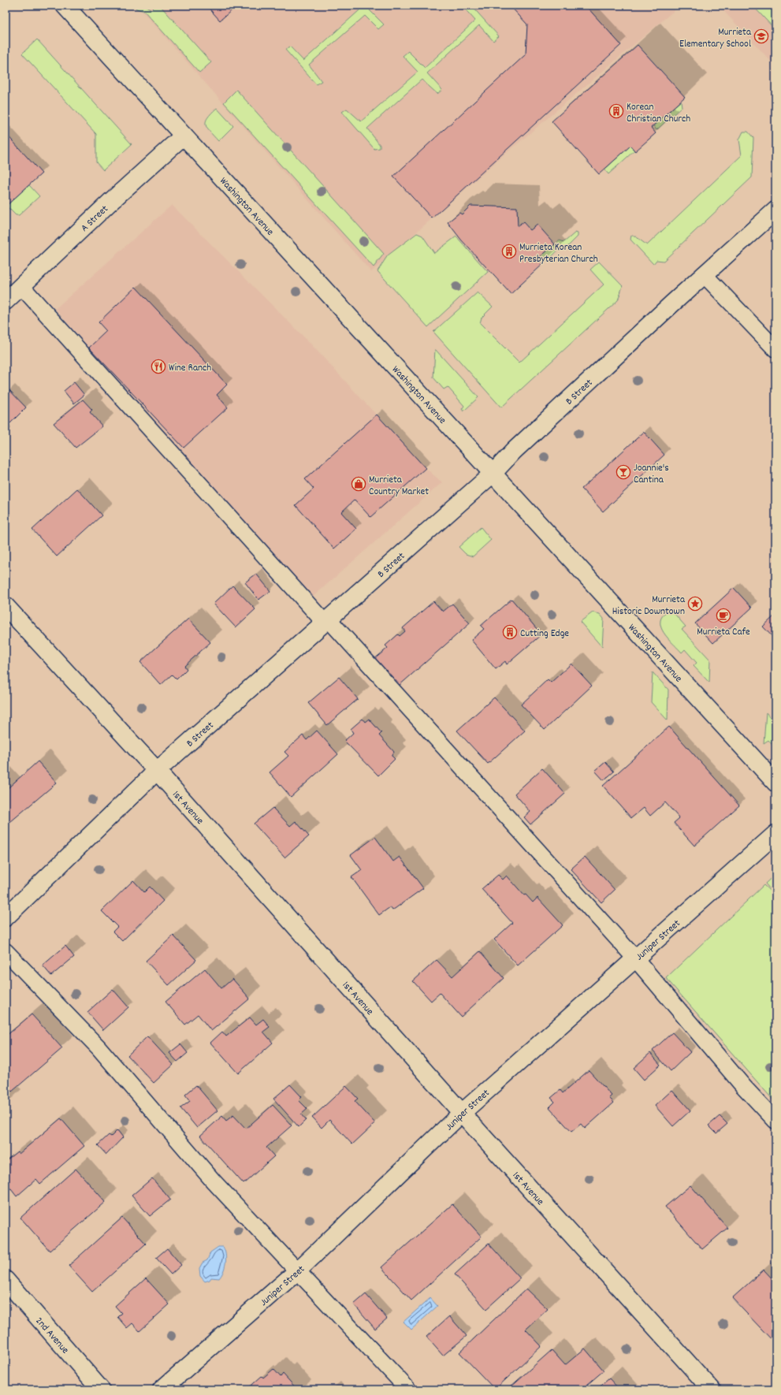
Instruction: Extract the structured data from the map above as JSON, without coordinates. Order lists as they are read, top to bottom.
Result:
{
  "streets": {
    "street": [
      "Washington Avenue",
      "A Street",
      "B Street",
      "1st Avenue",
      "Juniper Street",
      "2nd Avenue"
    ]
  },
  "crossings": [
    ["Washington Avenue", "A Street"],
    ["Washington Avenue", "B Street"],
    ["B Street", "1st Avenue"],
    ["1st Avenue", "Juniper Street"]
  ],
  "places": {
    "school or university": ["Murrieta Elementary School"],
    "building": ["Korean Christian Church", "Murrieta Korean Presbyterian Church", "Cutting Edge"],
    "restaurant": ["Wine Ranch"],
    "bar": ["Joannie's Cantina"],
    "shop": ["Murrieta Country Market"],
    "place": ["Murrieta Historic Downtown"],
    "cafe": ["Murrieta Cafe"]
  }
}
